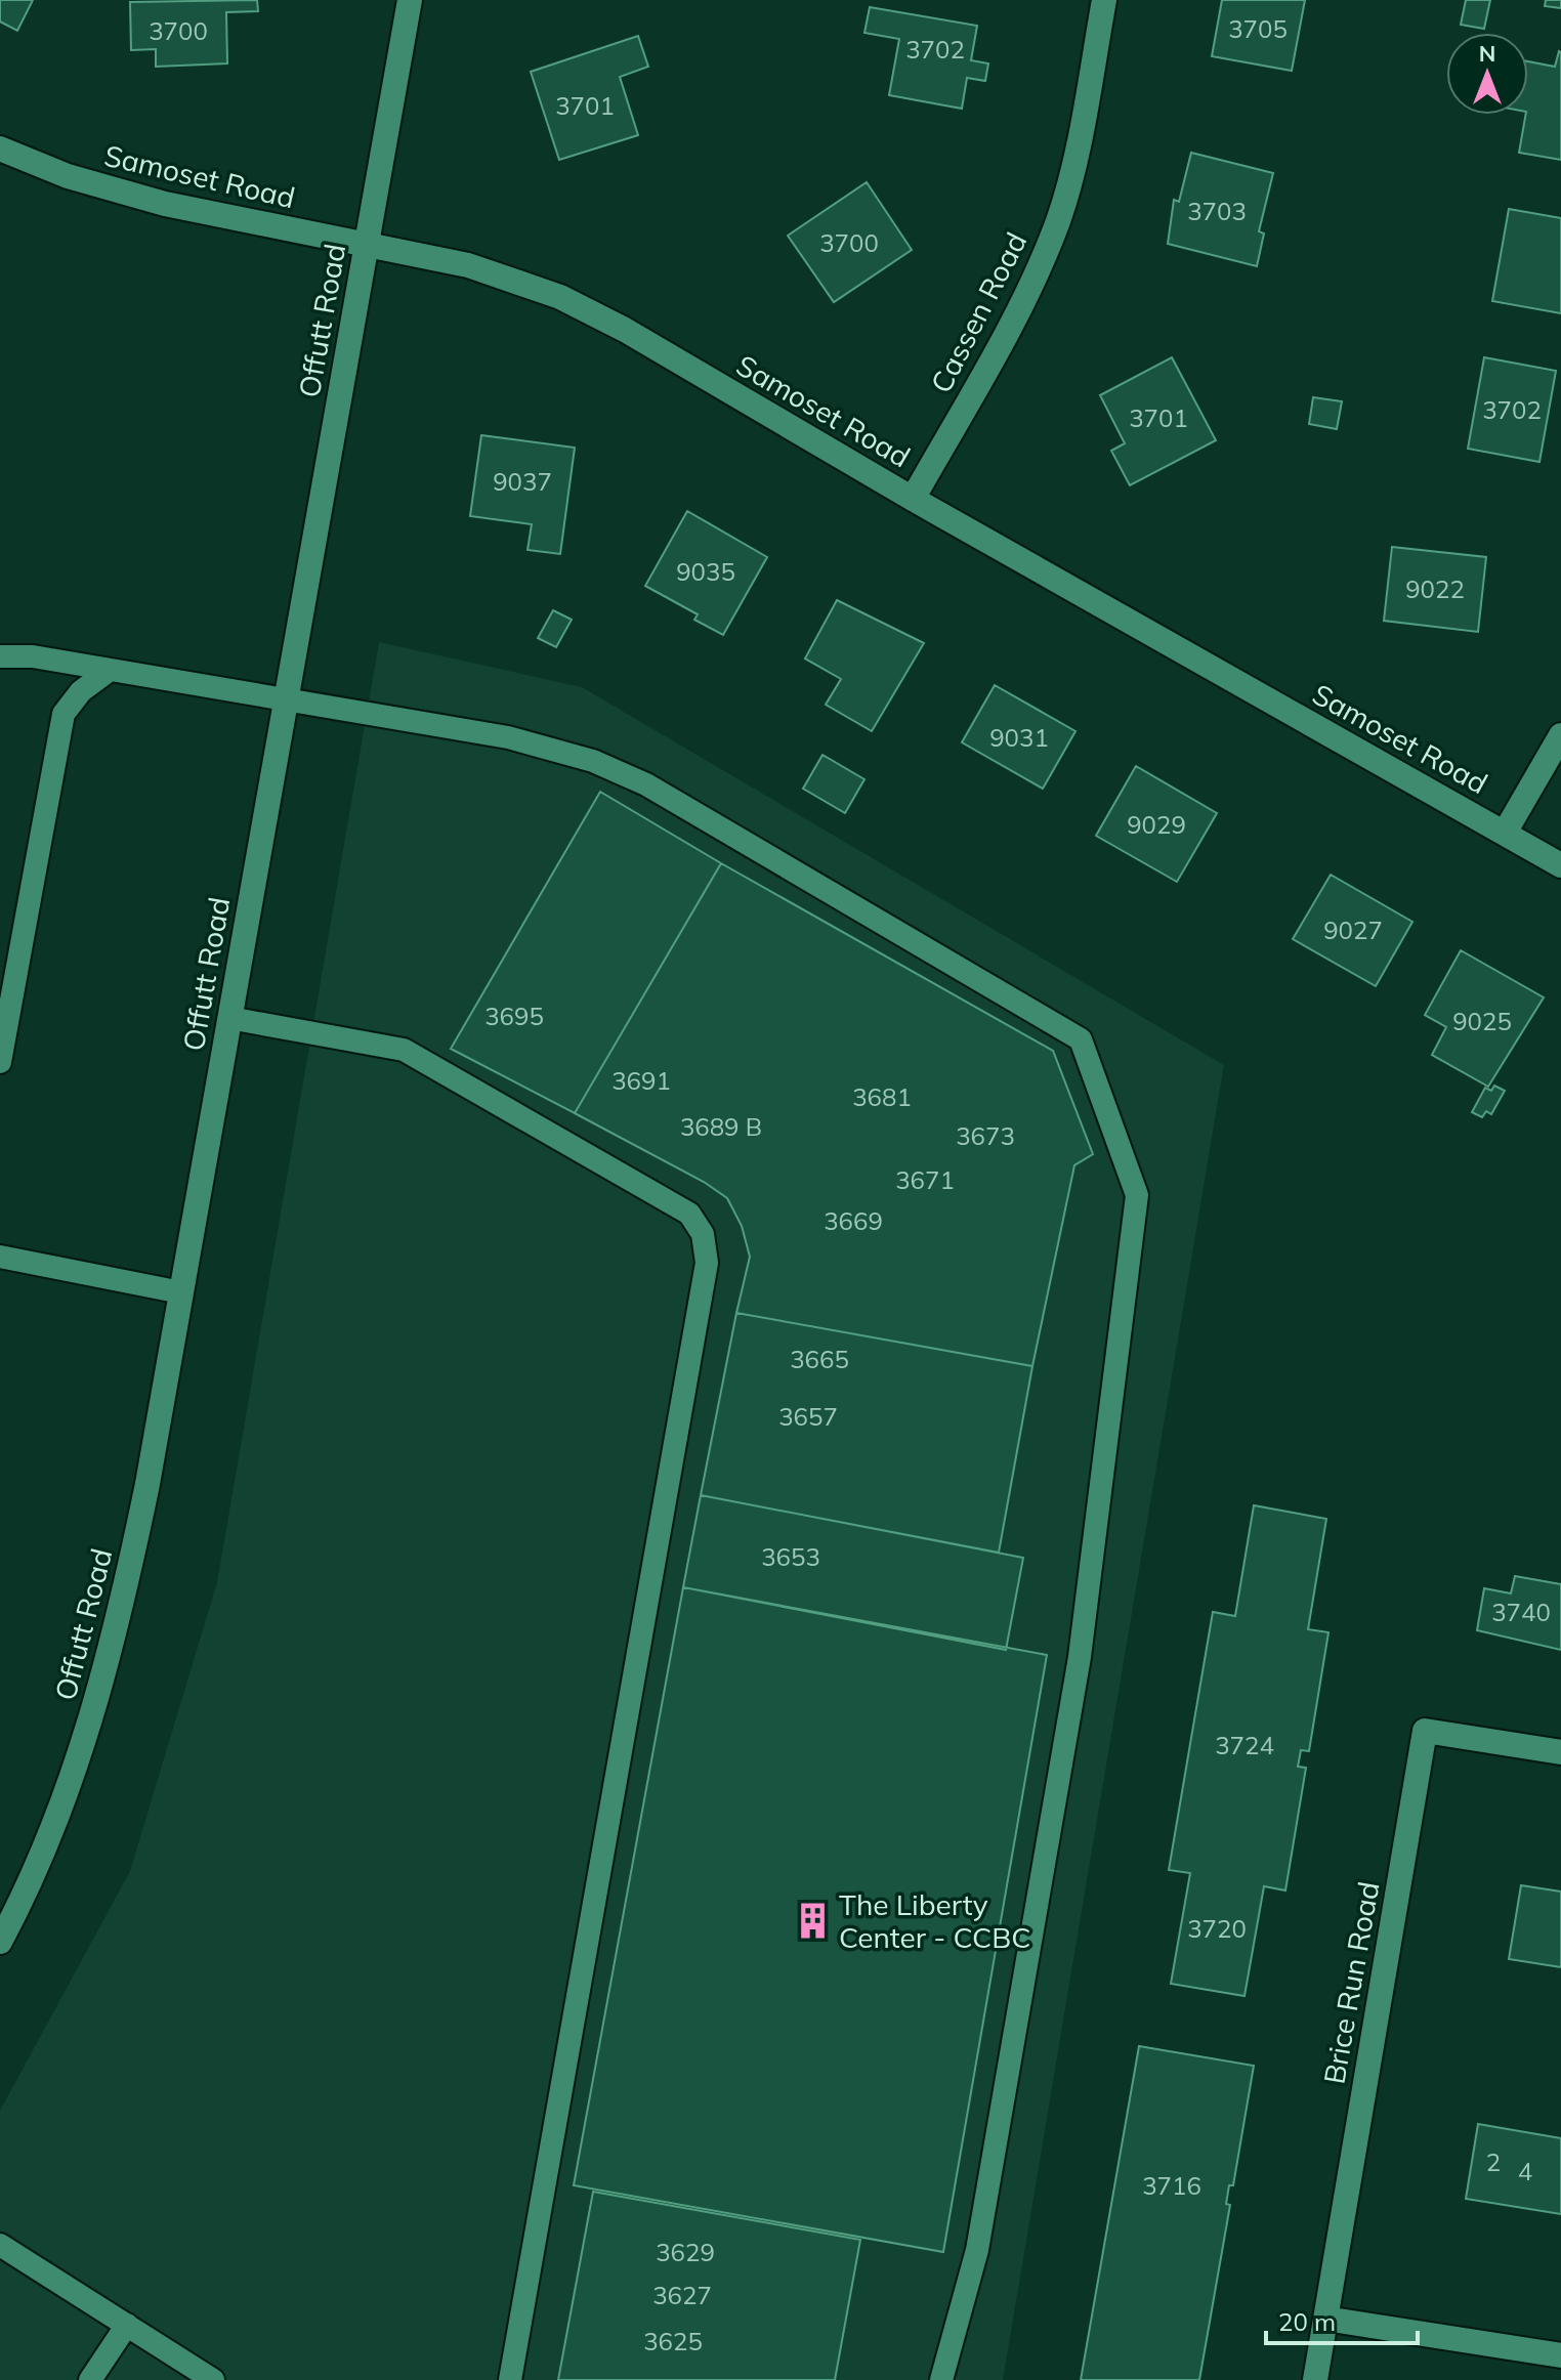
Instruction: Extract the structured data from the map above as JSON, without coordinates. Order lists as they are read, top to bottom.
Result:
{
  "streets": {
    "street": [
      "Samoset Road",
      "Cassen Road",
      "Offutt Road",
      "Brice Run Road"
    ]
  },
  "crossings": [
    ["Samoset Road", "Cassen Road"],
    ["Samoset Road", "Offutt Road"]
  ],
  "places": {
    "building": ["The Liberty Center - CCBC"]
  },
  "house_numbers": [
    "3705",
    "3700",
    "3702",
    "3701",
    "3703",
    "3700",
    "3702",
    "3701",
    "9037",
    "9035",
    "9022",
    "9031",
    "9029",
    "9027",
    "3695",
    "9025",
    "3691",
    "3681",
    "3689 B",
    "3673",
    "3671",
    "3669",
    "3665",
    "3657",
    "3653",
    "3740",
    "3724",
    "3720",
    "2",
    "4",
    "3716",
    "3629",
    "3627",
    "3625"
  ],
  "scale_bar": "20 m",
  "north": "top"
}
